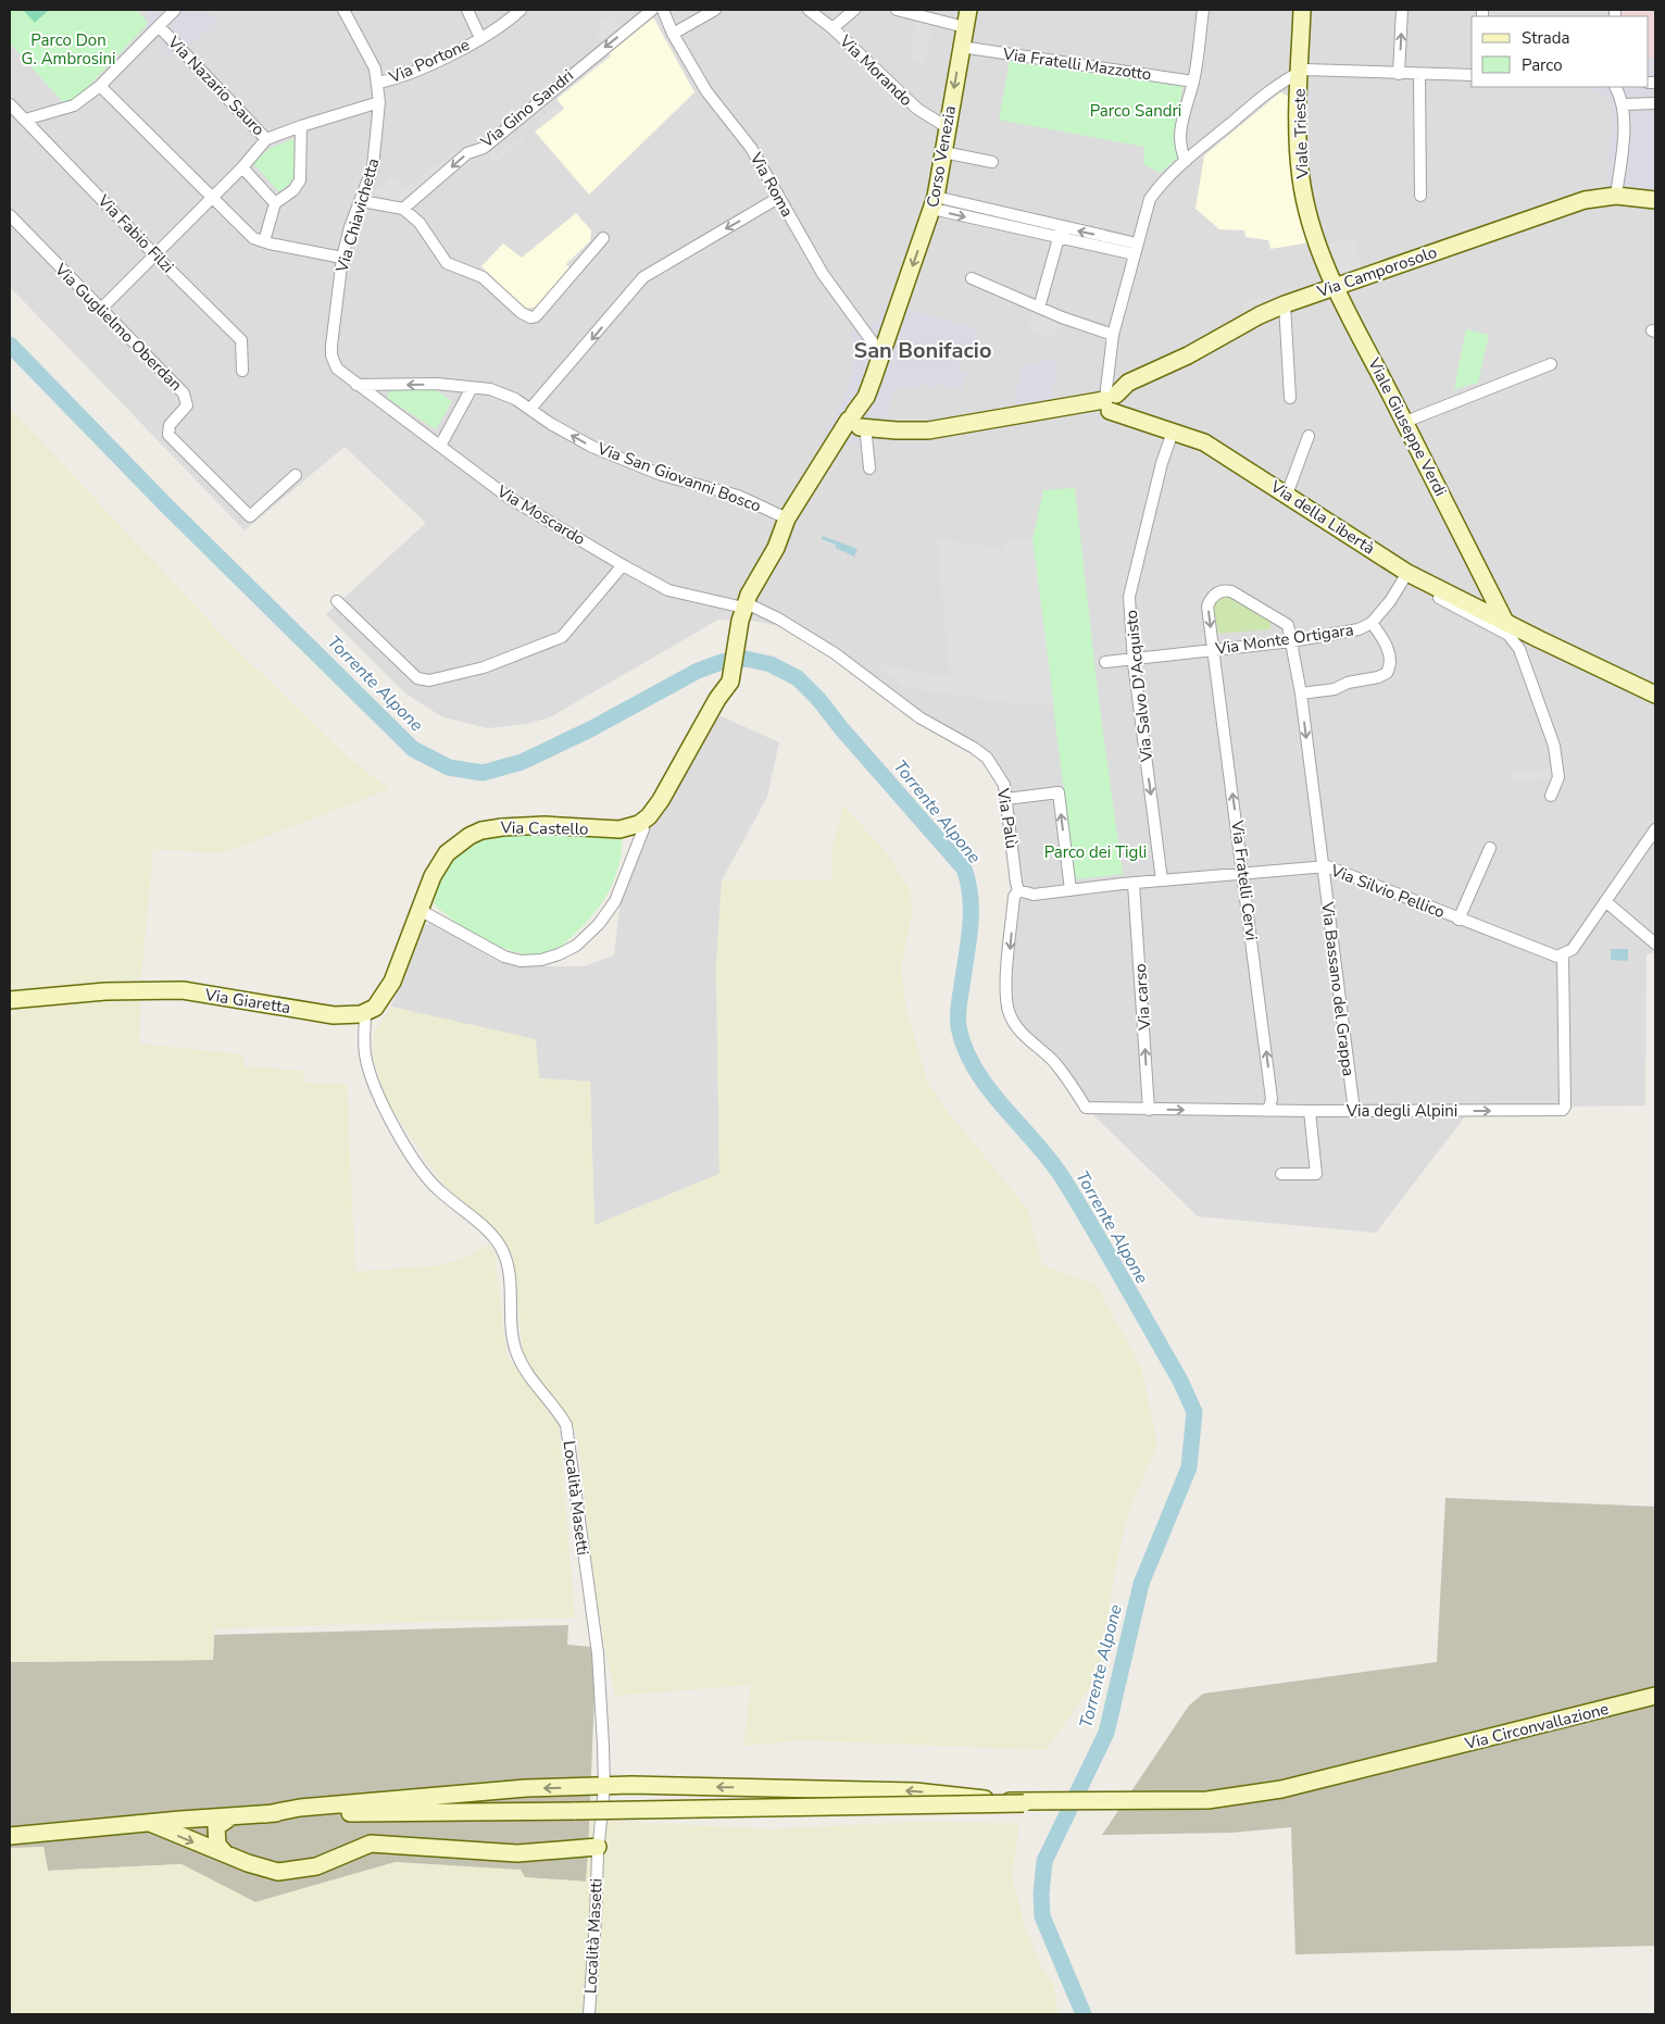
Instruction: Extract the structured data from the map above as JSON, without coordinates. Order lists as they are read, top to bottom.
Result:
{
  "streets": {
    "street": [
      "Via Portone",
      "Via Fratelli Mazzotto",
      "Via Morando",
      "Via Nazario Sauro",
      "Via Gino Sandri",
      "Viale Trieste",
      "Corso Venezia",
      "Via Roma",
      "Via Chiavichetta",
      "Via Fabio Filzi",
      "Via Camporosolo",
      "Via Guglielmo Oberdan",
      "Viale Giuseppe Verdi",
      "Via San Giovanni Bosco",
      "Via Moscardo",
      "Via della Libertà",
      "Via Monte Ortigara",
      "Via Salvo D'Acquisto",
      "Via Palù",
      "Via Castello",
      "Via Fratelli Cervi",
      "Via Silvio Pellico",
      "Via Bassano del Grappa",
      "Via carso",
      "Via Giaretta",
      "Via degli Alpini",
      "Località Masetti",
      "Via Circonvallazione"
    ]
  },
  "crossings": [
    ["Via Portone", "Via Chiavichetta"],
    ["Via Fratelli Mazzotto", "Corso Venezia"],
    ["Via Morando", "Corso Venezia"],
    ["Viale Trieste", "Via Camporosolo"],
    ["Viale Trieste", "Viale Giuseppe Verdi"],
    ["Corso Venezia", "Via Roma"],
    ["Via Chiavichetta", "Via San Giovanni Bosco"],
    ["Via Chiavichetta", "Via Moscardo"],
    ["Via Camporosolo", "Viale Giuseppe Verdi"],
    ["Via Camporosolo", "Via della Libertà"],
    ["Viale Giuseppe Verdi", "Via della Libertà"],
    ["Via San Giovanni Bosco", "Via Moscardo"],
    ["Via Moscardo", "Via Palù"],
    ["Via della Libertà", "Via Monte Ortigara"],
    ["Via della Libertà", "Via Salvo D'Acquisto"],
    ["Via Monte Ortigara", "Via Salvo D'Acquisto"],
    ["Via Monte Ortigara", "Via Fratelli Cervi"],
    ["Via Monte Ortigara", "Via Bassano del Grappa"],
    ["Via Salvo D'Acquisto", "Via Silvio Pellico"],
    ["Via Palù", "Via Silvio Pellico"],
    ["Via Palù", "Via degli Alpini"],
    ["Via Fratelli Cervi", "Via Silvio Pellico"],
    ["Via Fratelli Cervi", "Via Bassano del Grappa"],
    ["Via Fratelli Cervi", "Via degli Alpini"],
    ["Via Silvio Pellico", "Via Bassano del Grappa"],
    ["Via Silvio Pellico", "Via carso"],
    ["Via Silvio Pellico", "Via degli Alpini"],
    ["Via Bassano del Grappa", "Via degli Alpini"],
    ["Via carso", "Via degli Alpini"],
    ["Via Giaretta", "Località Masetti"]
  ],
  "one_way": [
    "Via Gino Sandri",
    "Corso Venezia",
    "Via San Giovanni Bosco",
    "Via Salvo D'Acquisto",
    "Via carso"
  ],
  "districts": ["San Bonifacio"],
  "water": ["Torrente Alpone"],
  "parks": ["Parco Don G. Ambrosini", "Parco Sandri", "Parco dei Tigli"],
  "legend": ["Strada", "Parco"]
}
